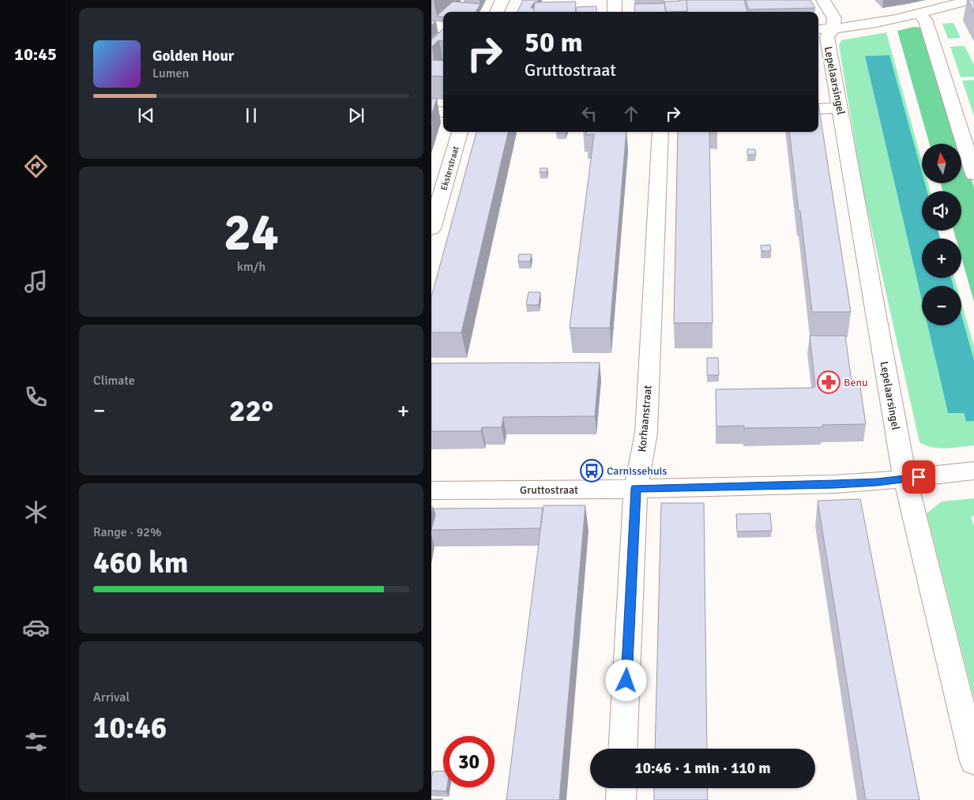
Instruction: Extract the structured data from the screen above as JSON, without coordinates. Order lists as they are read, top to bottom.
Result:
{
  "streets": {
    "street": [
      "Lepelaarsingel",
      "Eksterstraat",
      "Korhaanstraat",
      "Gruttostraat"
    ]
  },
  "crossings": [
    ["Lepelaarsingel", "Gruttostraat"],
    ["Korhaanstraat", "Gruttostraat"]
  ],
  "places": {
    "pharmacy": ["Benu"],
    "bus stop": ["Carnissehuis"]
  },
  "north": "top",
  "page": {
    "tabs": "10:45",
    "turn": ["50 m", "Gruttostraat"],
    "song": ["Golden Hour", "Lumen"],
    "map_buttons": ["+", "−"],
    "tile": [
      ["24", "km/h"],
      "Climate",
      ["Range · 92%", "460 km"],
      ["Arrival", "10:46"]
    ],
    "heat": ["−", "22°", "+"],
    "limit": "30",
    "trip": "10:46 · 1 min · 110 m"
  }
}
